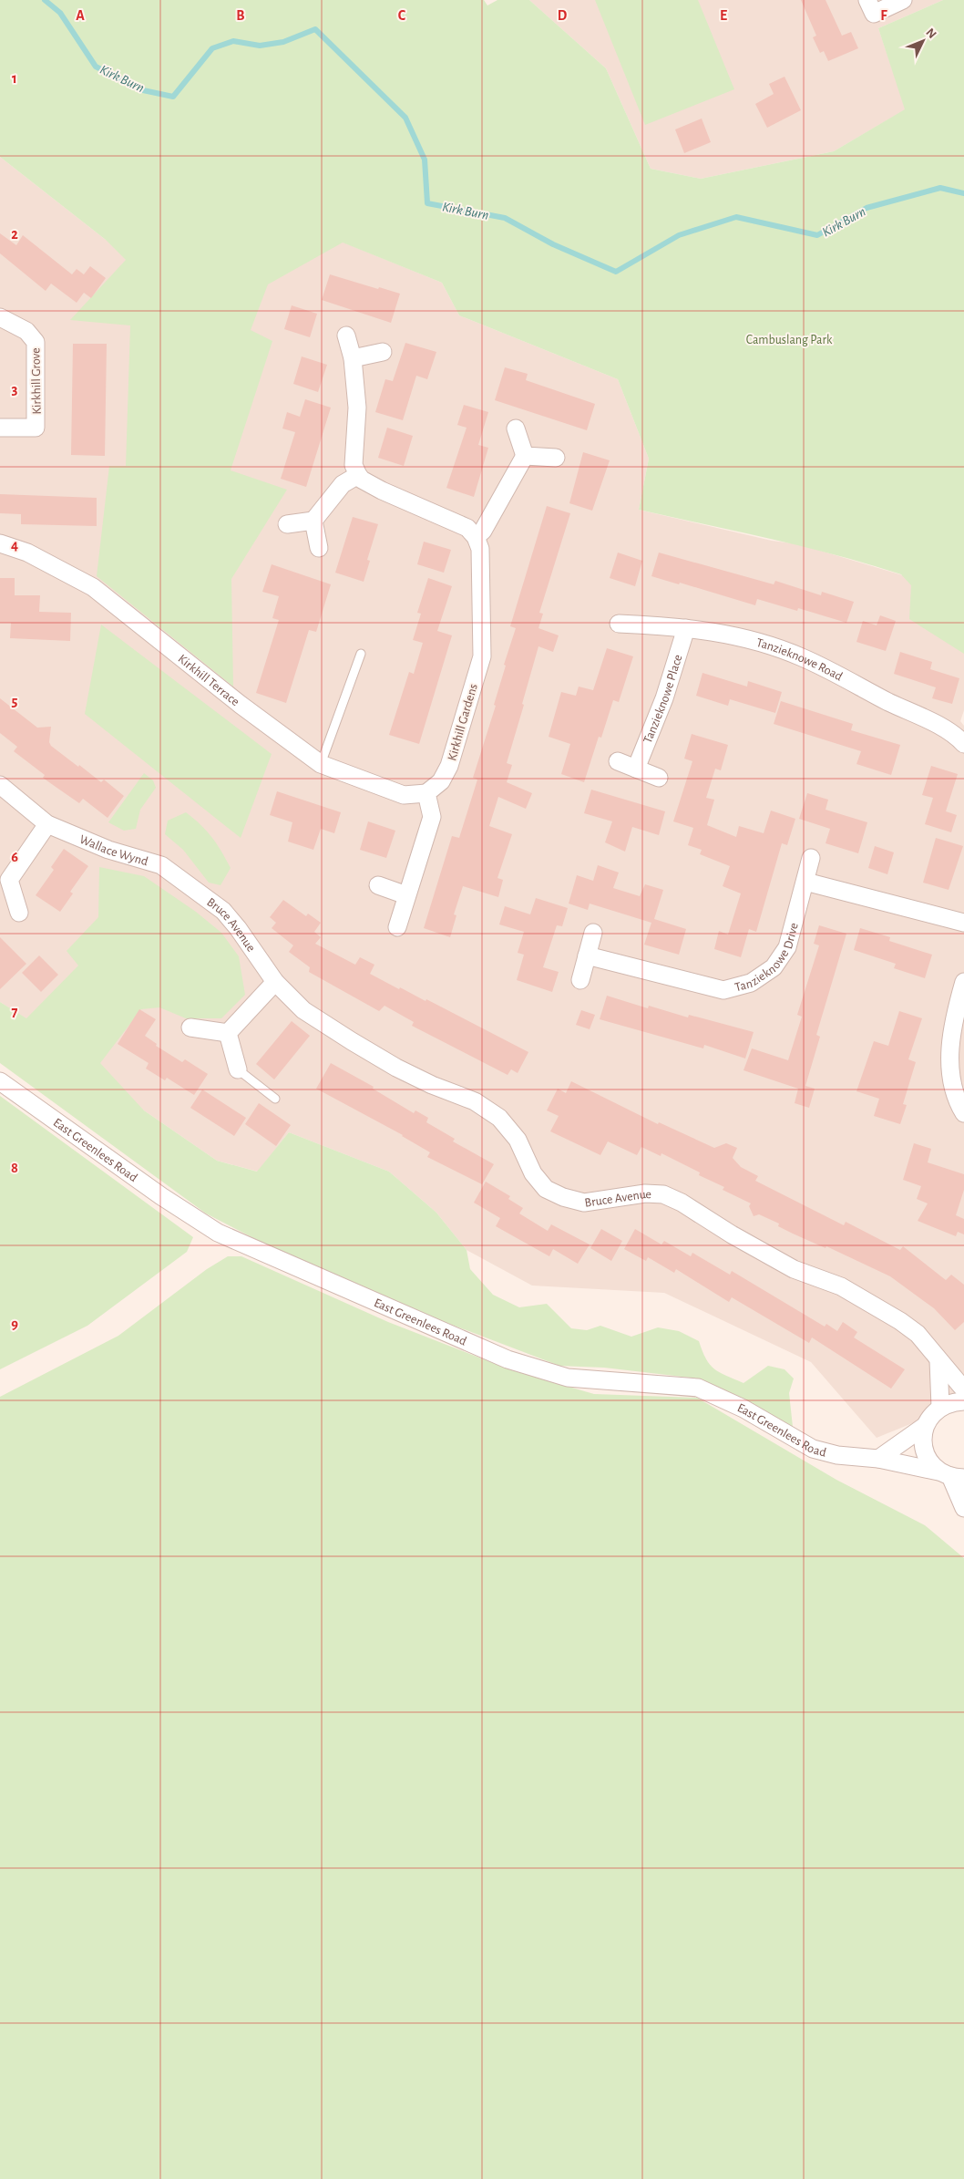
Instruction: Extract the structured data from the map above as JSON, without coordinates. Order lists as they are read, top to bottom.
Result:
{
  "streets": {
    "street": [
      "Kirkhill Grove",
      "Tanzieknowe Road",
      "Kirkhill Terrace",
      "Tanzieknowe Place",
      "Kirkhill Gardens",
      "Wallace Wynd",
      "Bruce Avenue",
      "Tanzieknowe Drive",
      "East Greenlees Road"
    ]
  },
  "crossings": [
    ["Tanzieknowe Road", "Tanzieknowe Place"],
    ["Kirkhill Terrace", "Kirkhill Gardens"],
    ["Wallace Wynd", "Bruce Avenue"]
  ],
  "water": ["Kirk Burn"],
  "parks": ["Cambuslang Park"],
  "north": "top right",
  "grid": {
    "columns": [
      "A",
      "B",
      "C",
      "D",
      "E",
      "F"
    ],
    "rows": [
      "1",
      "2",
      "3",
      "4",
      "5",
      "6",
      "7",
      "8",
      "9"
    ]
  }
}
